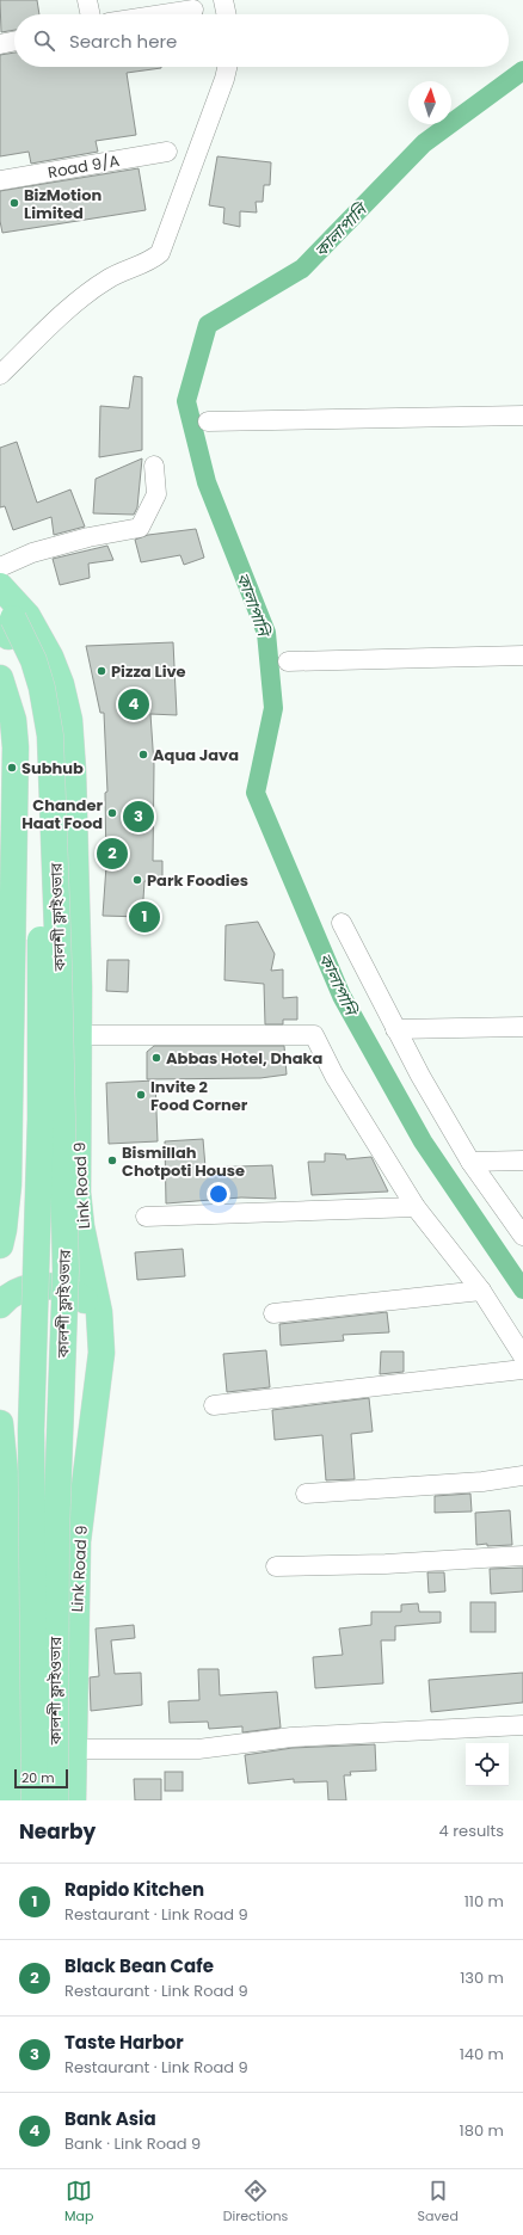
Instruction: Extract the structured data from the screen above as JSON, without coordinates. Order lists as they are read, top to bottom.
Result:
{
  "streets": {
    "main road": ["কালশী ফ্লাইওভার", "Link Road 9"],
    "street": ["Road 9/A"]
  },
  "crossings": [
    ["কালশী ফ্লাইওভার", "Link Road 9"]
  ],
  "water": ["কালাপানি"],
  "places": [
    "BizMotion Limited",
    "Pizza Live",
    "Aqua Java",
    "Subhub",
    "Chander Haat Food",
    "Park Foodies",
    "Abbas Hotel, Dhaka",
    "Invite 2 Food Corner",
    "Bismillah Chotpoti House"
  ],
  "scale_bar": "20 m",
  "north": "top",
  "page": {
    "search": "Search here",
    "pins": [
      "4",
      "3",
      "2",
      "1"
    ],
    "scale": "20 m",
    "heading": ["Nearby", "4 results"],
    "list": [
      {
        "mark": "1",
        "name": "Rapido Kitchen",
        "note": "Restaurant · Link Road 9",
        "value": "110 m"
      },
      {
        "mark": "2",
        "name": "Black Bean Cafe",
        "note": "Restaurant · Link Road 9",
        "value": "130 m"
      },
      {
        "mark": "3",
        "name": "Taste Harbor",
        "note": "Restaurant · Link Road 9",
        "value": "140 m"
      },
      {
        "mark": "4",
        "name": "Bank Asia",
        "note": "Bank · Link Road 9",
        "value": "180 m"
      }
    ],
    "nav": ["Map", "Directions", "Saved"]
  }
}
